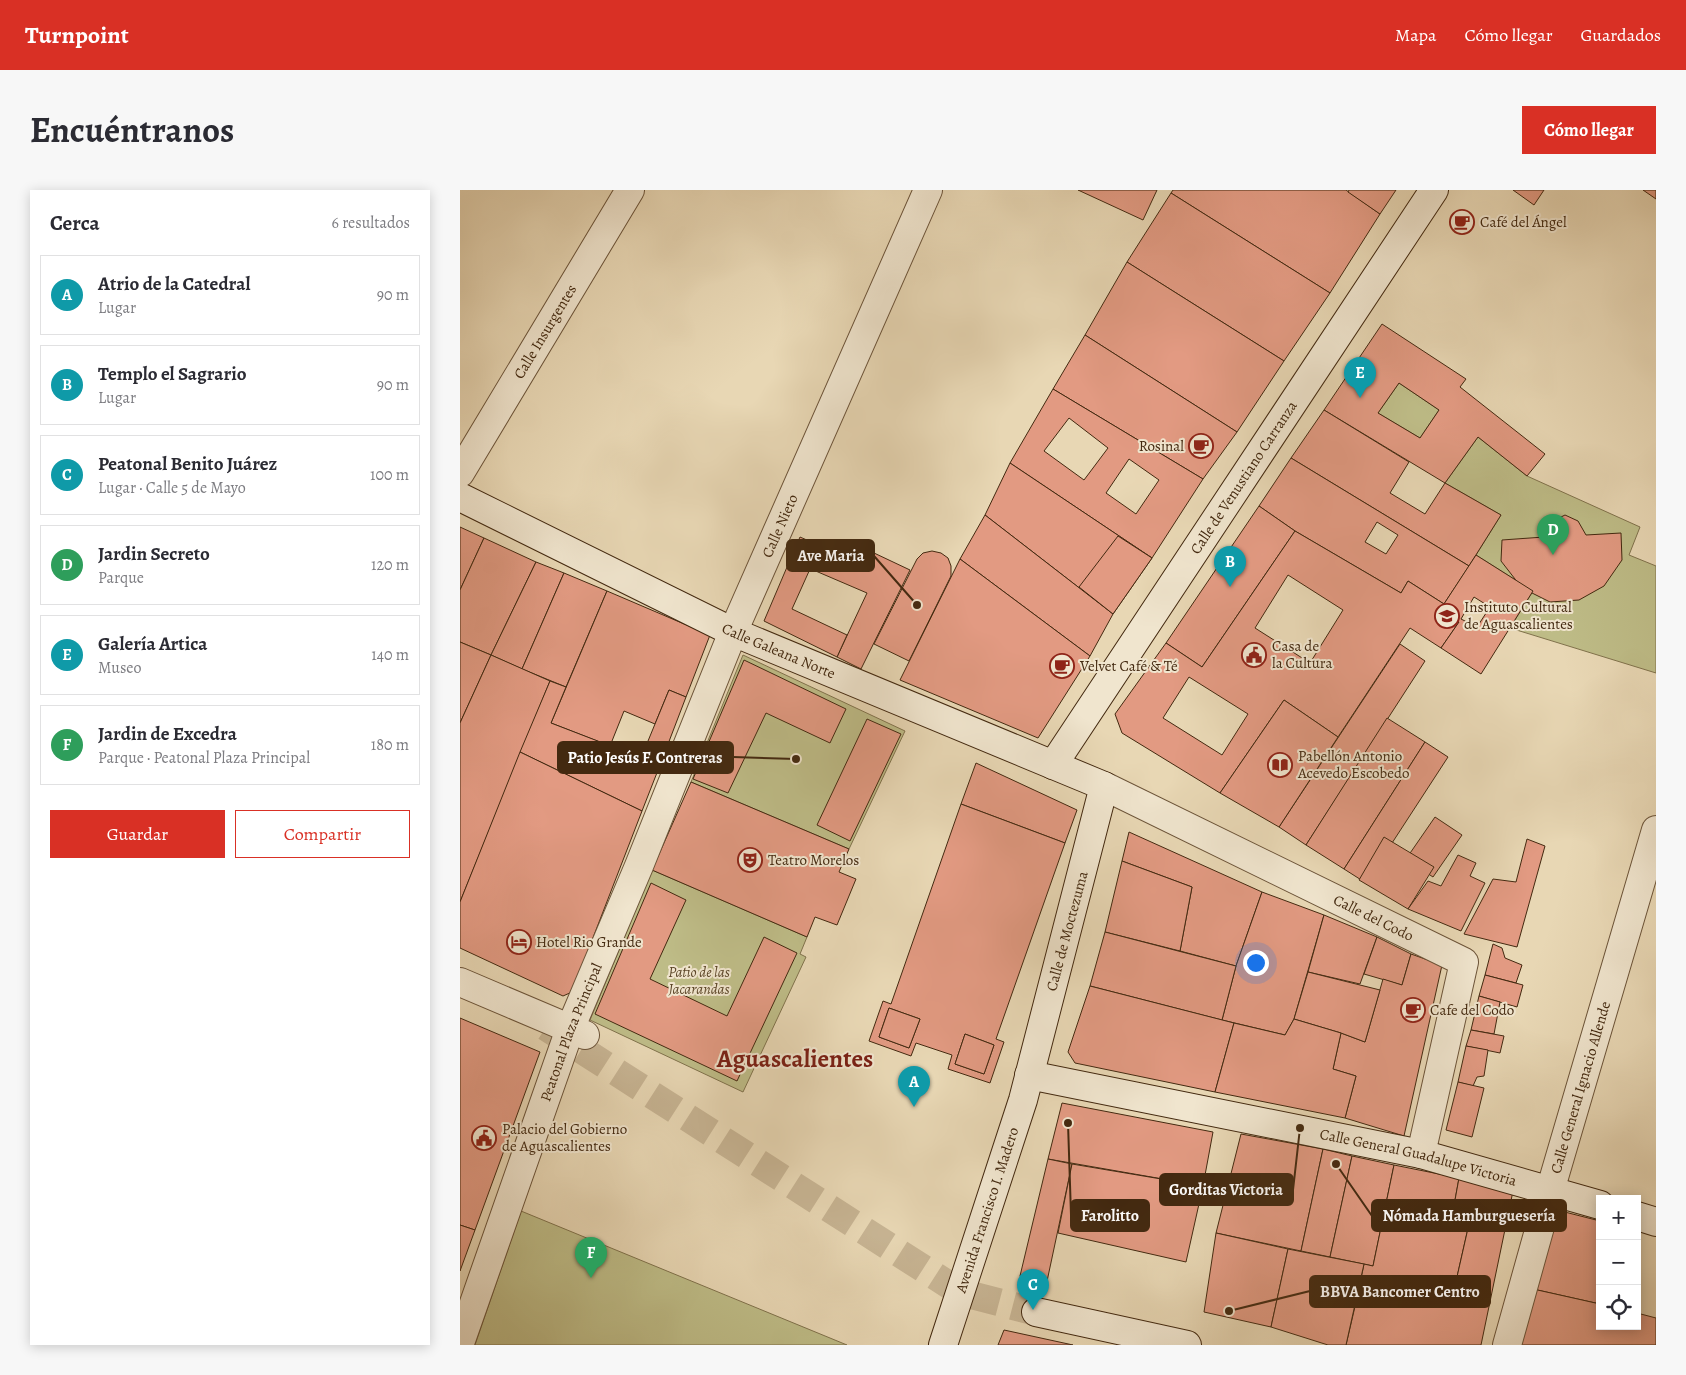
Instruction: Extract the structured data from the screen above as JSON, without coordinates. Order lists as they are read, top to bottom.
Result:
{
  "streets": {
    "street": [
      "Calle Insurgentes",
      "Calle de Venustiano Carranza",
      "Calle Nieto",
      "Calle Galeana Norte",
      "Calle del Codo",
      "Calle de Moctezuma",
      "Peatonal Plaza Principal",
      "Calle General Ignacio Allende",
      "Calle General Guadalupe Victoria",
      "Avenida Francisco I. Madero"
    ]
  },
  "crossings": [
    ["Calle de Venustiano Carranza", "Calle Galeana Norte"],
    ["Calle Nieto", "Calle Galeana Norte"],
    ["Calle Nieto", "Peatonal Plaza Principal"],
    ["Calle Galeana Norte", "Calle del Codo"],
    ["Calle Galeana Norte", "Calle de Moctezuma"],
    ["Calle del Codo", "Calle de Moctezuma"],
    ["Calle del Codo", "Calle General Guadalupe Victoria"],
    ["Calle de Moctezuma", "Calle General Guadalupe Victoria"],
    ["Calle de Moctezuma", "Avenida Francisco I. Madero"],
    ["Calle General Ignacio Allende", "Calle General Guadalupe Victoria"],
    ["Calle General Guadalupe Victoria", "Avenida Francisco I. Madero"]
  ],
  "districts": ["Aguascalientes"],
  "parks": ["Patio de las Jacarandas"],
  "places": {
    "cafe": [
      "Café del Ángel",
      "Rosinal",
      "Velvet Café & Té",
      "Cafe del Codo"
    ],
    "other": [
      "Ave Maria",
      "Patio Jesús F. Contreras",
      "Farolitto",
      "Gorditas Victoria",
      "Nómada Hamburguesería",
      "BBVA Bancomer Centro"
    ],
    "school or university": ["Instituto Cultural de Aguascalientes"],
    "public building": ["Casa de la Cultura", "Palacio del Gobierno de Aguascalientes"],
    "library": ["Pabellón Antonio Acevedo Escobedo"],
    "theatre": ["Teatro Morelos"],
    "hotel": ["Hotel Rio Grande"]
  },
  "page": {
    "header": "Turnpoint",
    "nav": ["Mapa", "Cómo llegar", "Guardados"],
    "title": "Encuéntranos",
    "buttons": [
      "Cómo llegar",
      ["Guardar", "Compartir"]
    ],
    "heading": ["Cerca", "6 resultados"],
    "list": [
      {
        "mark": "A",
        "name": "Atrio de la Catedral",
        "note": "Lugar",
        "value": "90 m"
      },
      {
        "mark": "B",
        "name": "Templo el Sagrario",
        "note": "Lugar",
        "value": "90 m"
      },
      {
        "mark": "C",
        "name": "Peatonal Benito Juárez",
        "note": "Lugar · Calle 5 de Mayo",
        "value": "100 m"
      },
      {
        "mark": "D",
        "name": "Jardin Secreto",
        "note": "Parque",
        "value": "120 m"
      },
      {
        "mark": "E",
        "name": "Galería Artica",
        "note": "Museo",
        "value": "140 m"
      },
      {
        "mark": "F",
        "name": "Jardin de Excedra",
        "note": "Parque · Peatonal Plaza Principal",
        "value": "180 m"
      }
    ],
    "pins": [
      "E",
      "D",
      "B",
      "A",
      "F",
      "C"
    ],
    "map_buttons": ["+", "−"]
  }
}
